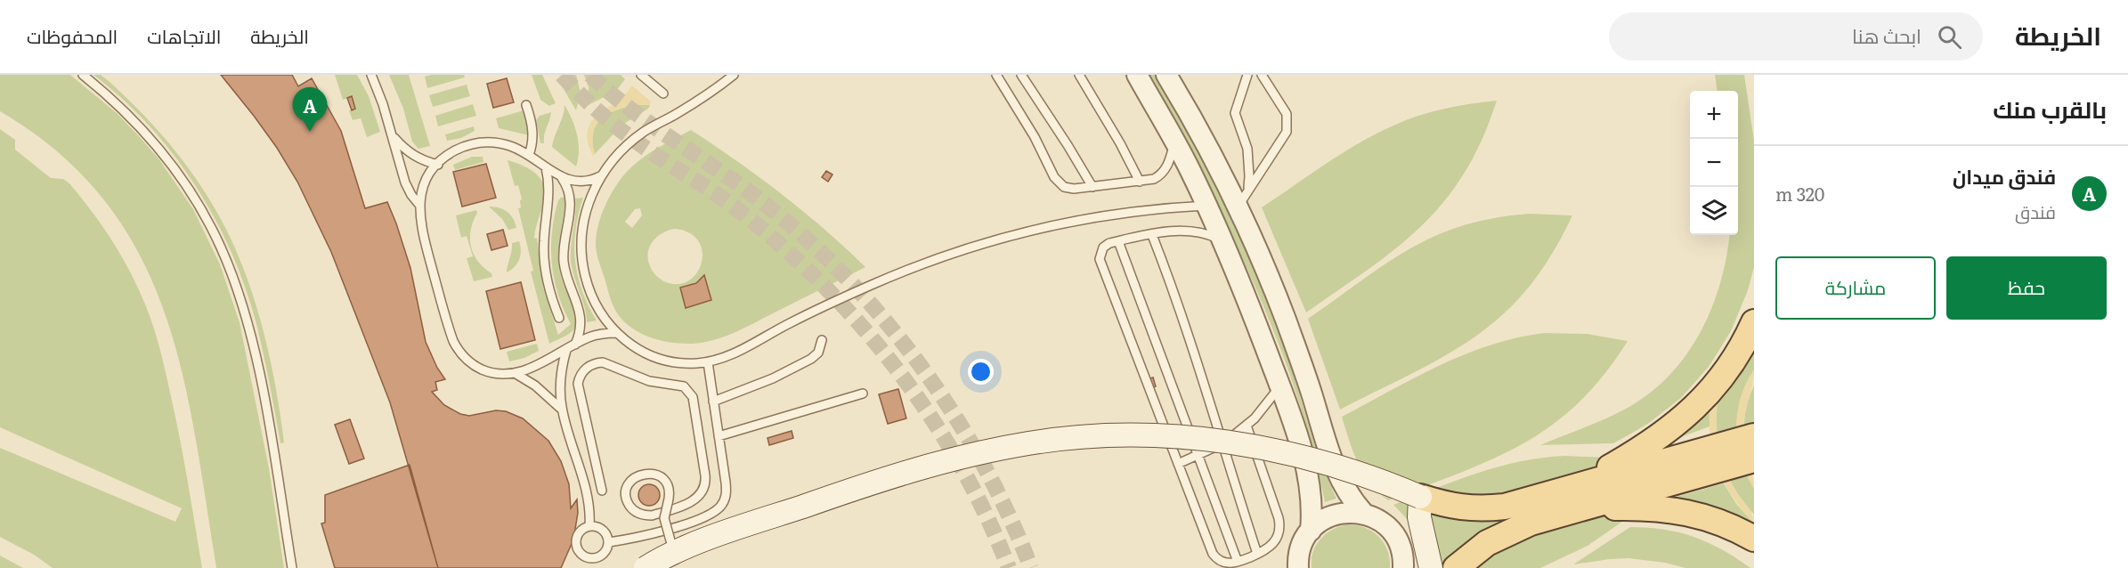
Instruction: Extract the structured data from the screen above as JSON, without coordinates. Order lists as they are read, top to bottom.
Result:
{
  "page": {
    "header": "الخريطة",
    "search": "ابحث هنا",
    "nav": ["الخريطة", "الاتجاهات", "المحفوظات"],
    "heading": "بالقرب منك",
    "pins": "A",
    "map_buttons": ["+", "−"],
    "list": [
      {
        "mark": "A",
        "name": "فندق ميدان",
        "note": "فندق",
        "value": "320 m"
      }
    ],
    "buttons": ["حفظ", "مشاركة"]
  }
}
